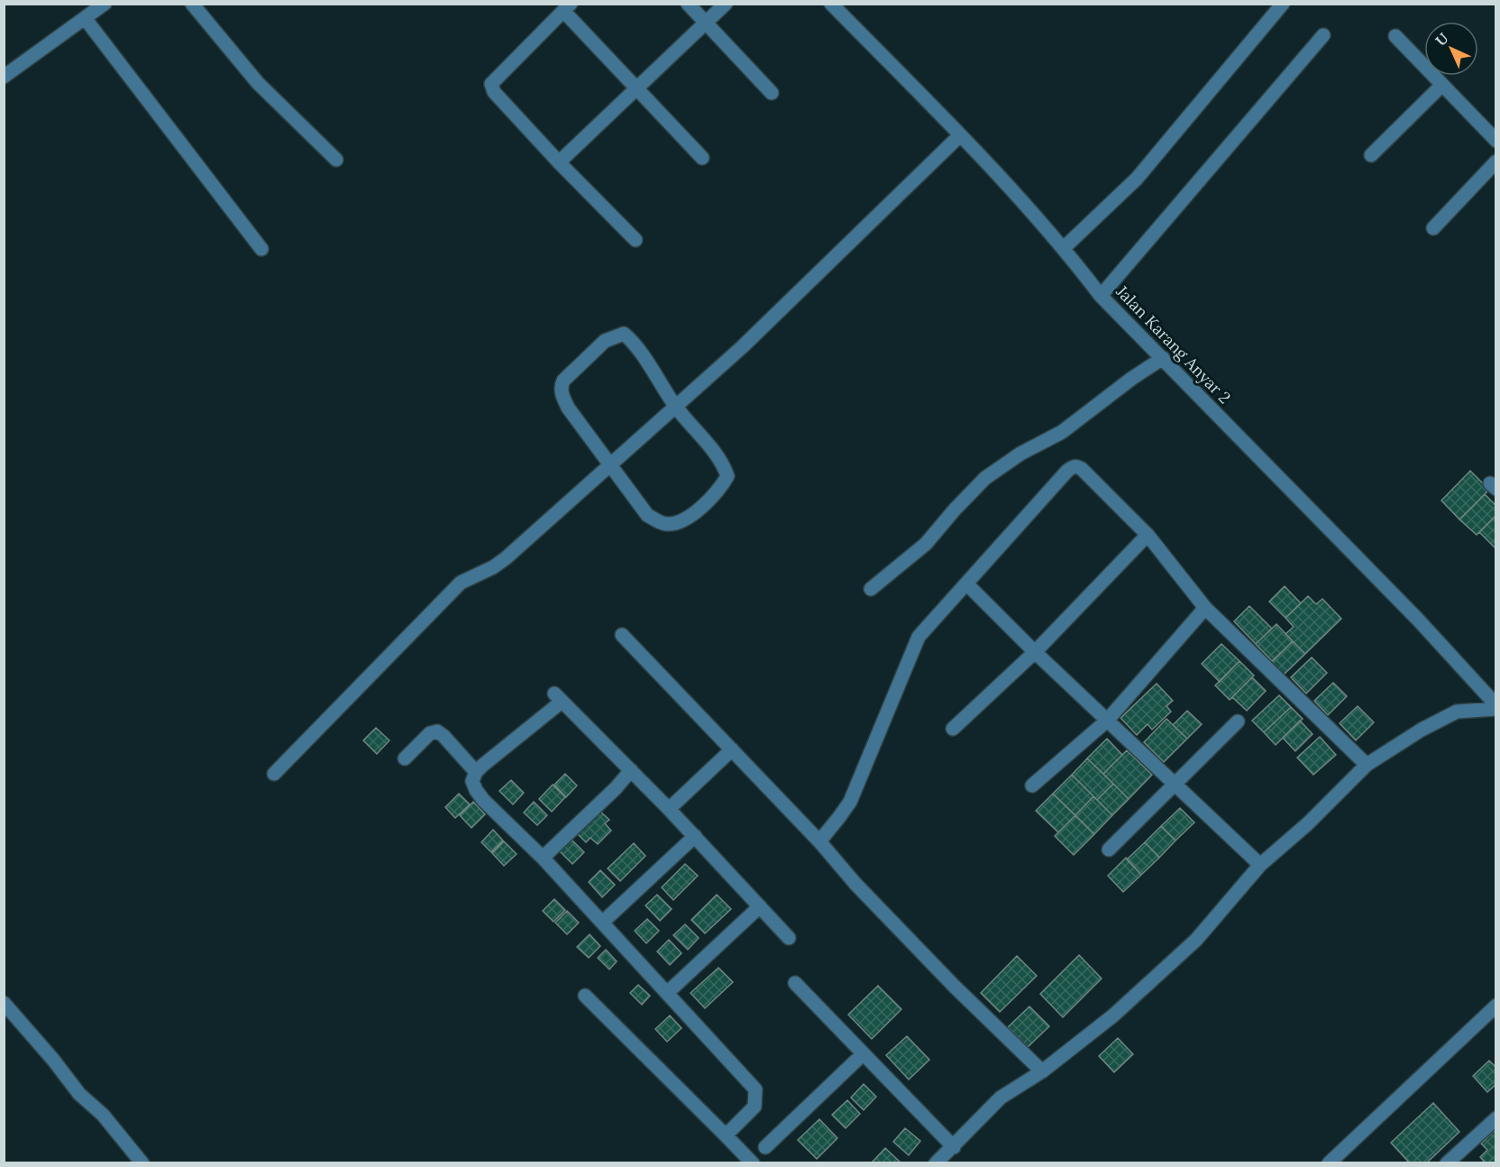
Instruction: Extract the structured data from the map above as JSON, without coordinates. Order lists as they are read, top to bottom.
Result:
{
  "streets": {
    "street": ["Jalan Karang Anyar 2"]
  },
  "north": "top left"
}
